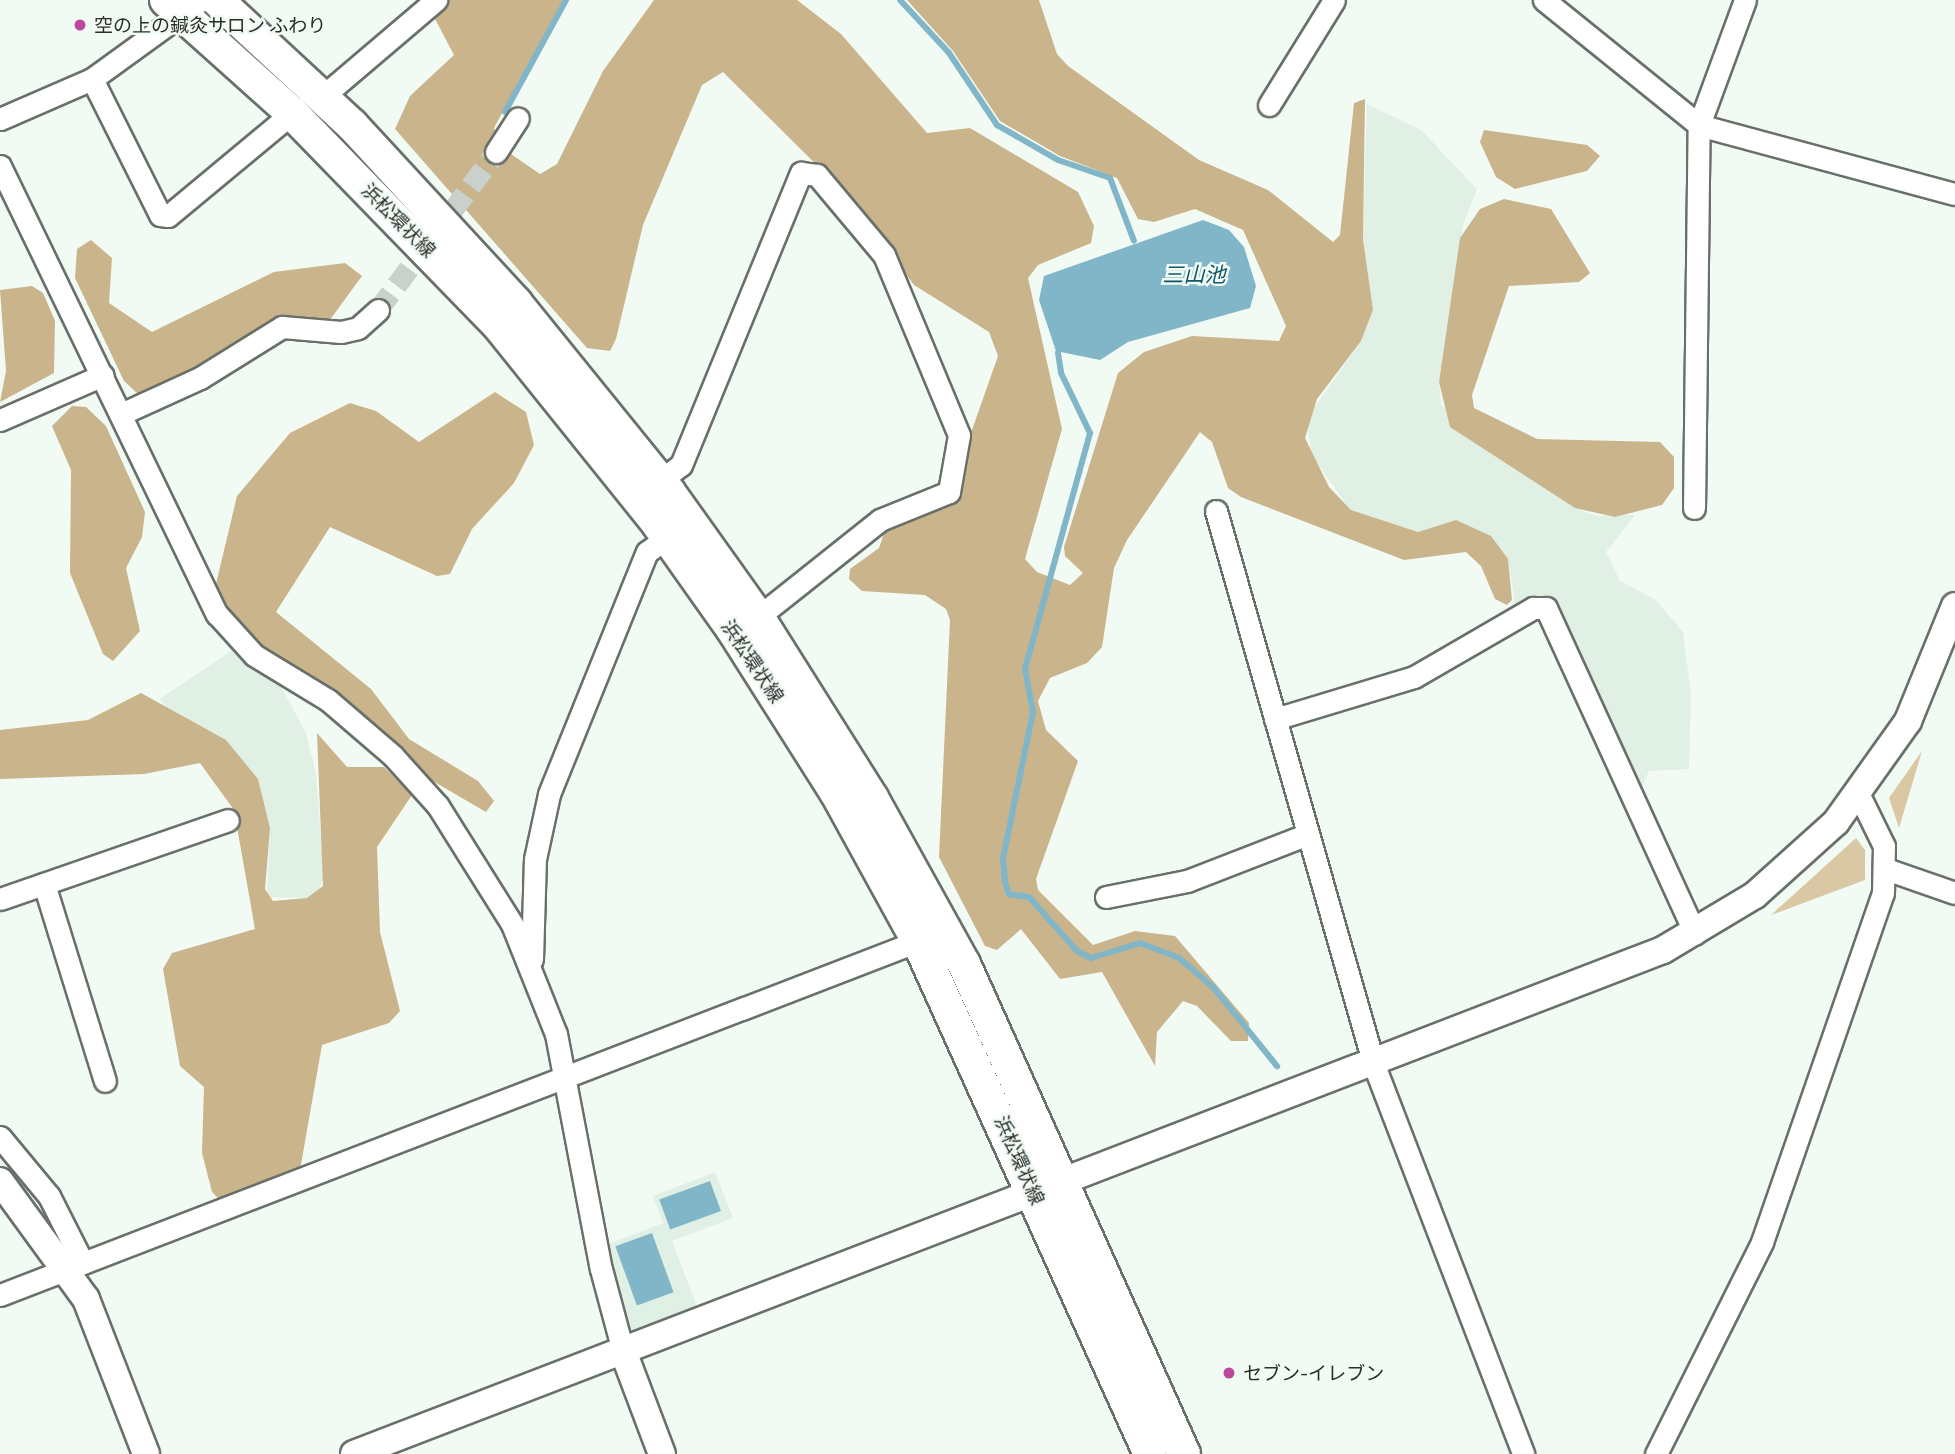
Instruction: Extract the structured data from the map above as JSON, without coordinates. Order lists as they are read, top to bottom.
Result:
{
  "streets": {
    "main road": ["浜松環状線"]
  },
  "water": ["三山池"],
  "places": ["空の上の鍼灸サロン ふわり", "セブン-イレブン"]
}
